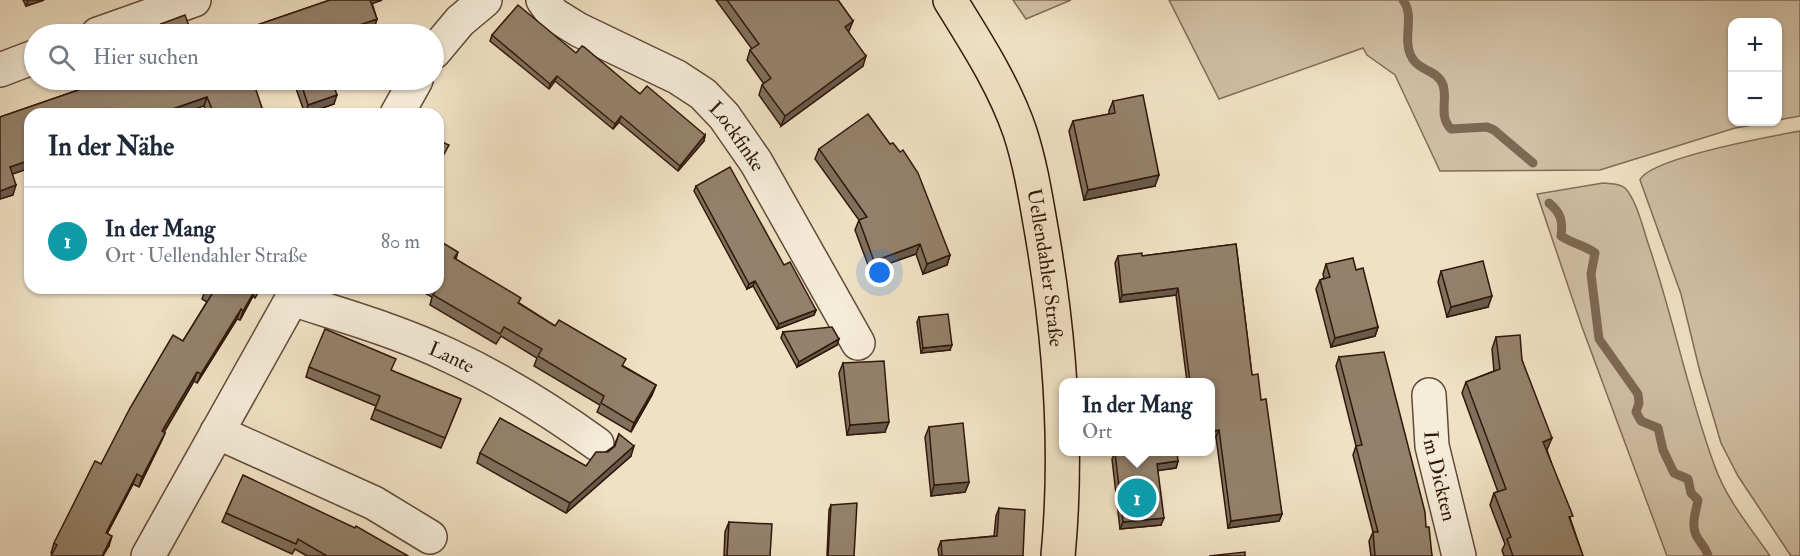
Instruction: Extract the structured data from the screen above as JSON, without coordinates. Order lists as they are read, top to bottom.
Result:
{
  "streets": {
    "main road": ["Uellendahler Straße"],
    "street": ["Lockfinke", "Lante", "Im Dickten"]
  },
  "page": {
    "map_buttons": ["+", "−"],
    "search": "Hier suchen",
    "heading": "In der Nähe",
    "list": [
      {
        "mark": "1",
        "name": "In der Mang",
        "note": "Ort · Uellendahler Straße",
        "value": "80 m"
      }
    ],
    "popup": ["In der Mang", "Ort"],
    "pins": "1"
  }
}
